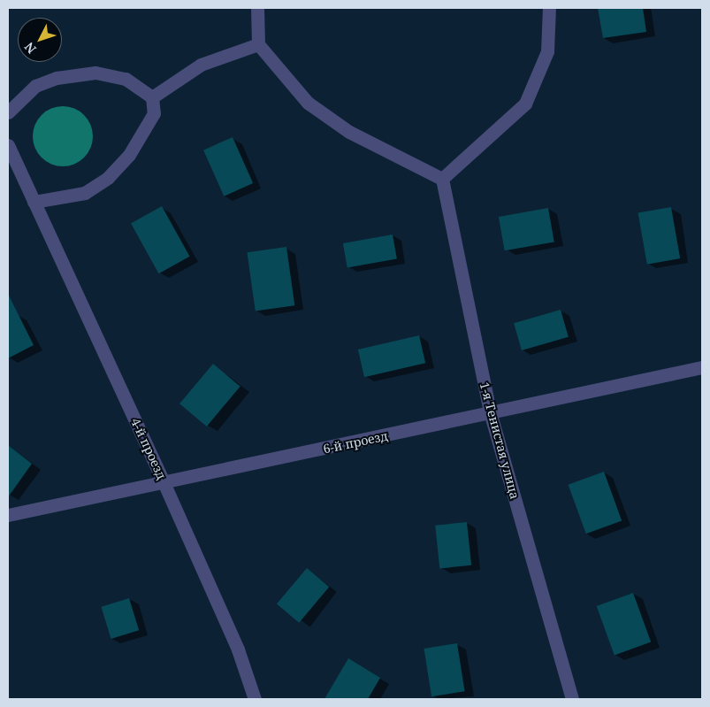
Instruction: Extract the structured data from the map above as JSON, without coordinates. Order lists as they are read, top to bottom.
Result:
{
  "streets": {
    "street": ["1-я Тенистая улица", "6-й проезд", "4-й проезд"]
  },
  "crossings": [
    ["1-я Тенистая улица", "6-й проезд"],
    ["6-й проезд", "4-й проезд"]
  ],
  "north": "bottom left"
}
